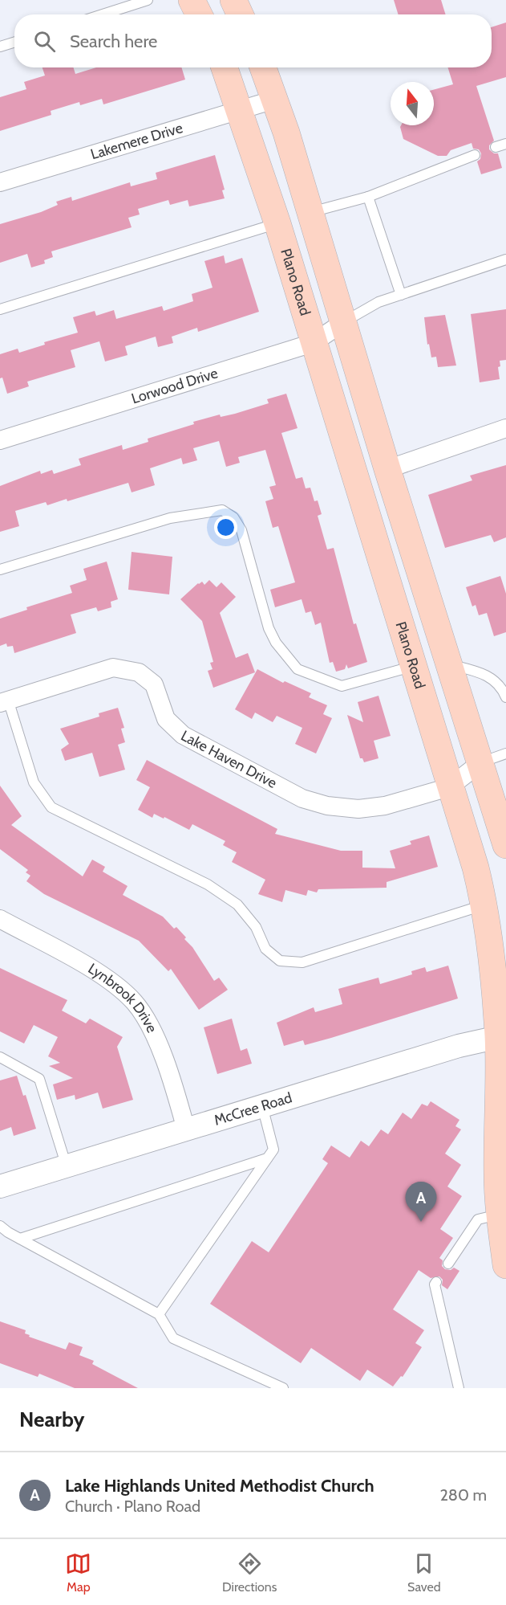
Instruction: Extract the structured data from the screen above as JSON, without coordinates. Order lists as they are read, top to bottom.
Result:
{
  "streets": {
    "main road": ["Plano Road"],
    "street": [
      "Lakemere Drive",
      "Lorwood Drive",
      "Lake Haven Drive",
      "Lynbrook Drive",
      "McCree Road"
    ]
  },
  "crossings": [
    ["Lakemere Drive", "Plano Road"],
    ["Plano Road", "Lorwood Drive"],
    ["Plano Road", "Lake Haven Drive"],
    ["Plano Road", "McCree Road"],
    ["Lynbrook Drive", "McCree Road"]
  ],
  "north": "top",
  "page": {
    "search": "Search here",
    "pins": "A",
    "heading": "Nearby",
    "list": [
      {
        "mark": "A",
        "name": "Lake Highlands United Methodist Church",
        "note": "Church · Plano Road",
        "value": "280 m"
      }
    ],
    "nav": ["Map", "Directions", "Saved"]
  }
}
